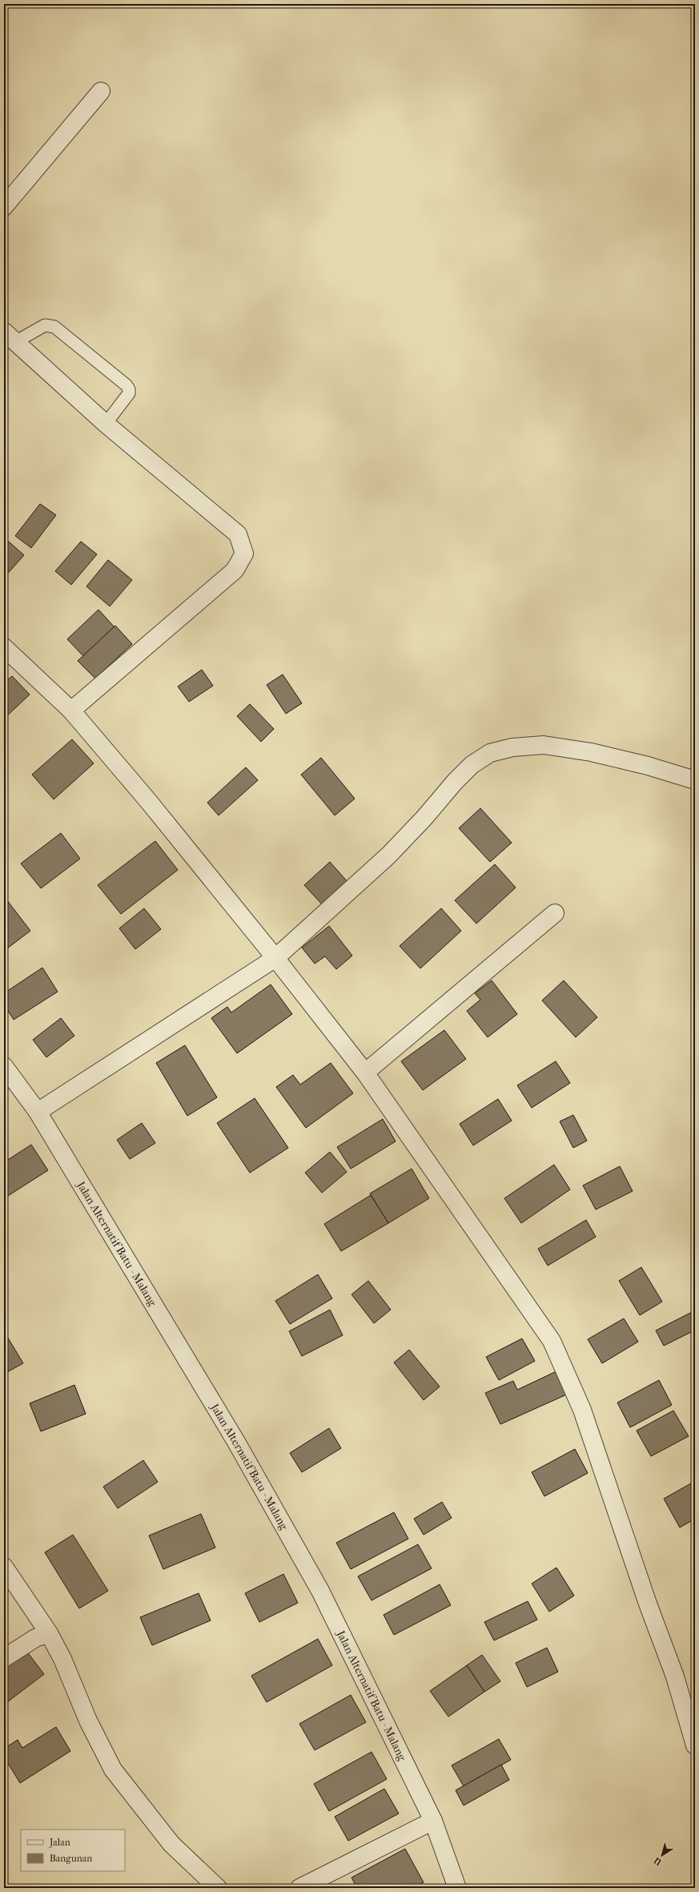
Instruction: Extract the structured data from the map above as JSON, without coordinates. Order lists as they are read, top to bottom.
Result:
{
  "streets": {
    "street": ["Jalan Alternatif Batu - Malang"]
  },
  "legend": ["Jalan", "Bangunan"],
  "north": "bottom left"
}
